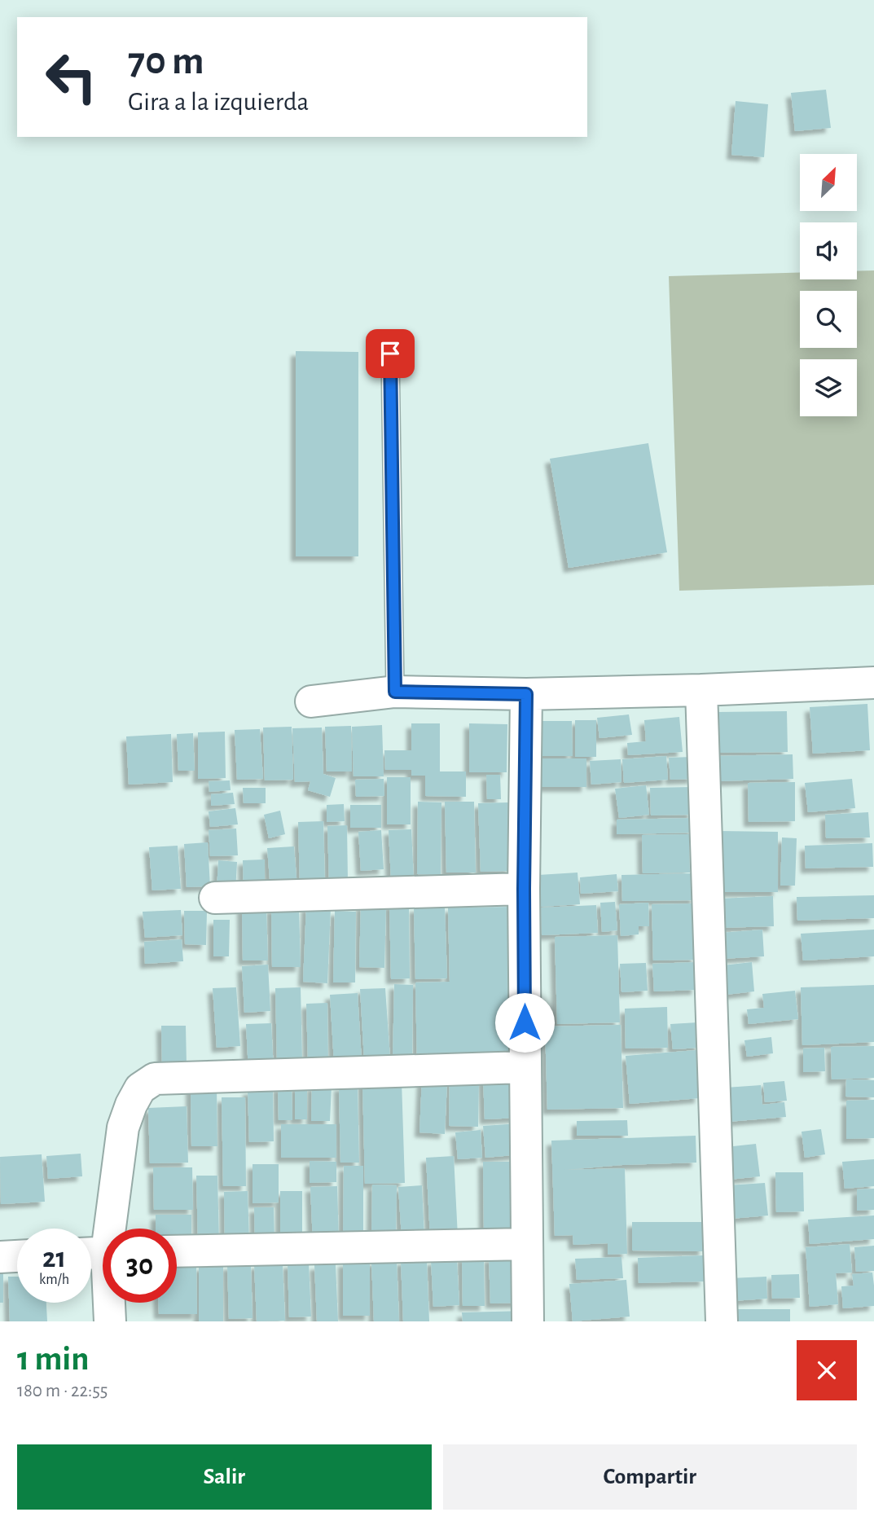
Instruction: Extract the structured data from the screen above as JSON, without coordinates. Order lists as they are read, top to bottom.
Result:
{
  "north": "top right",
  "page": {
    "turn": ["70 m", "Gira a la izquierda"],
    "speed": "21 km/h",
    "limit": "30",
    "heading": ["1 min", "180 m · 22:55"],
    "buttons": ["Salir", "Compartir"]
  }
}
